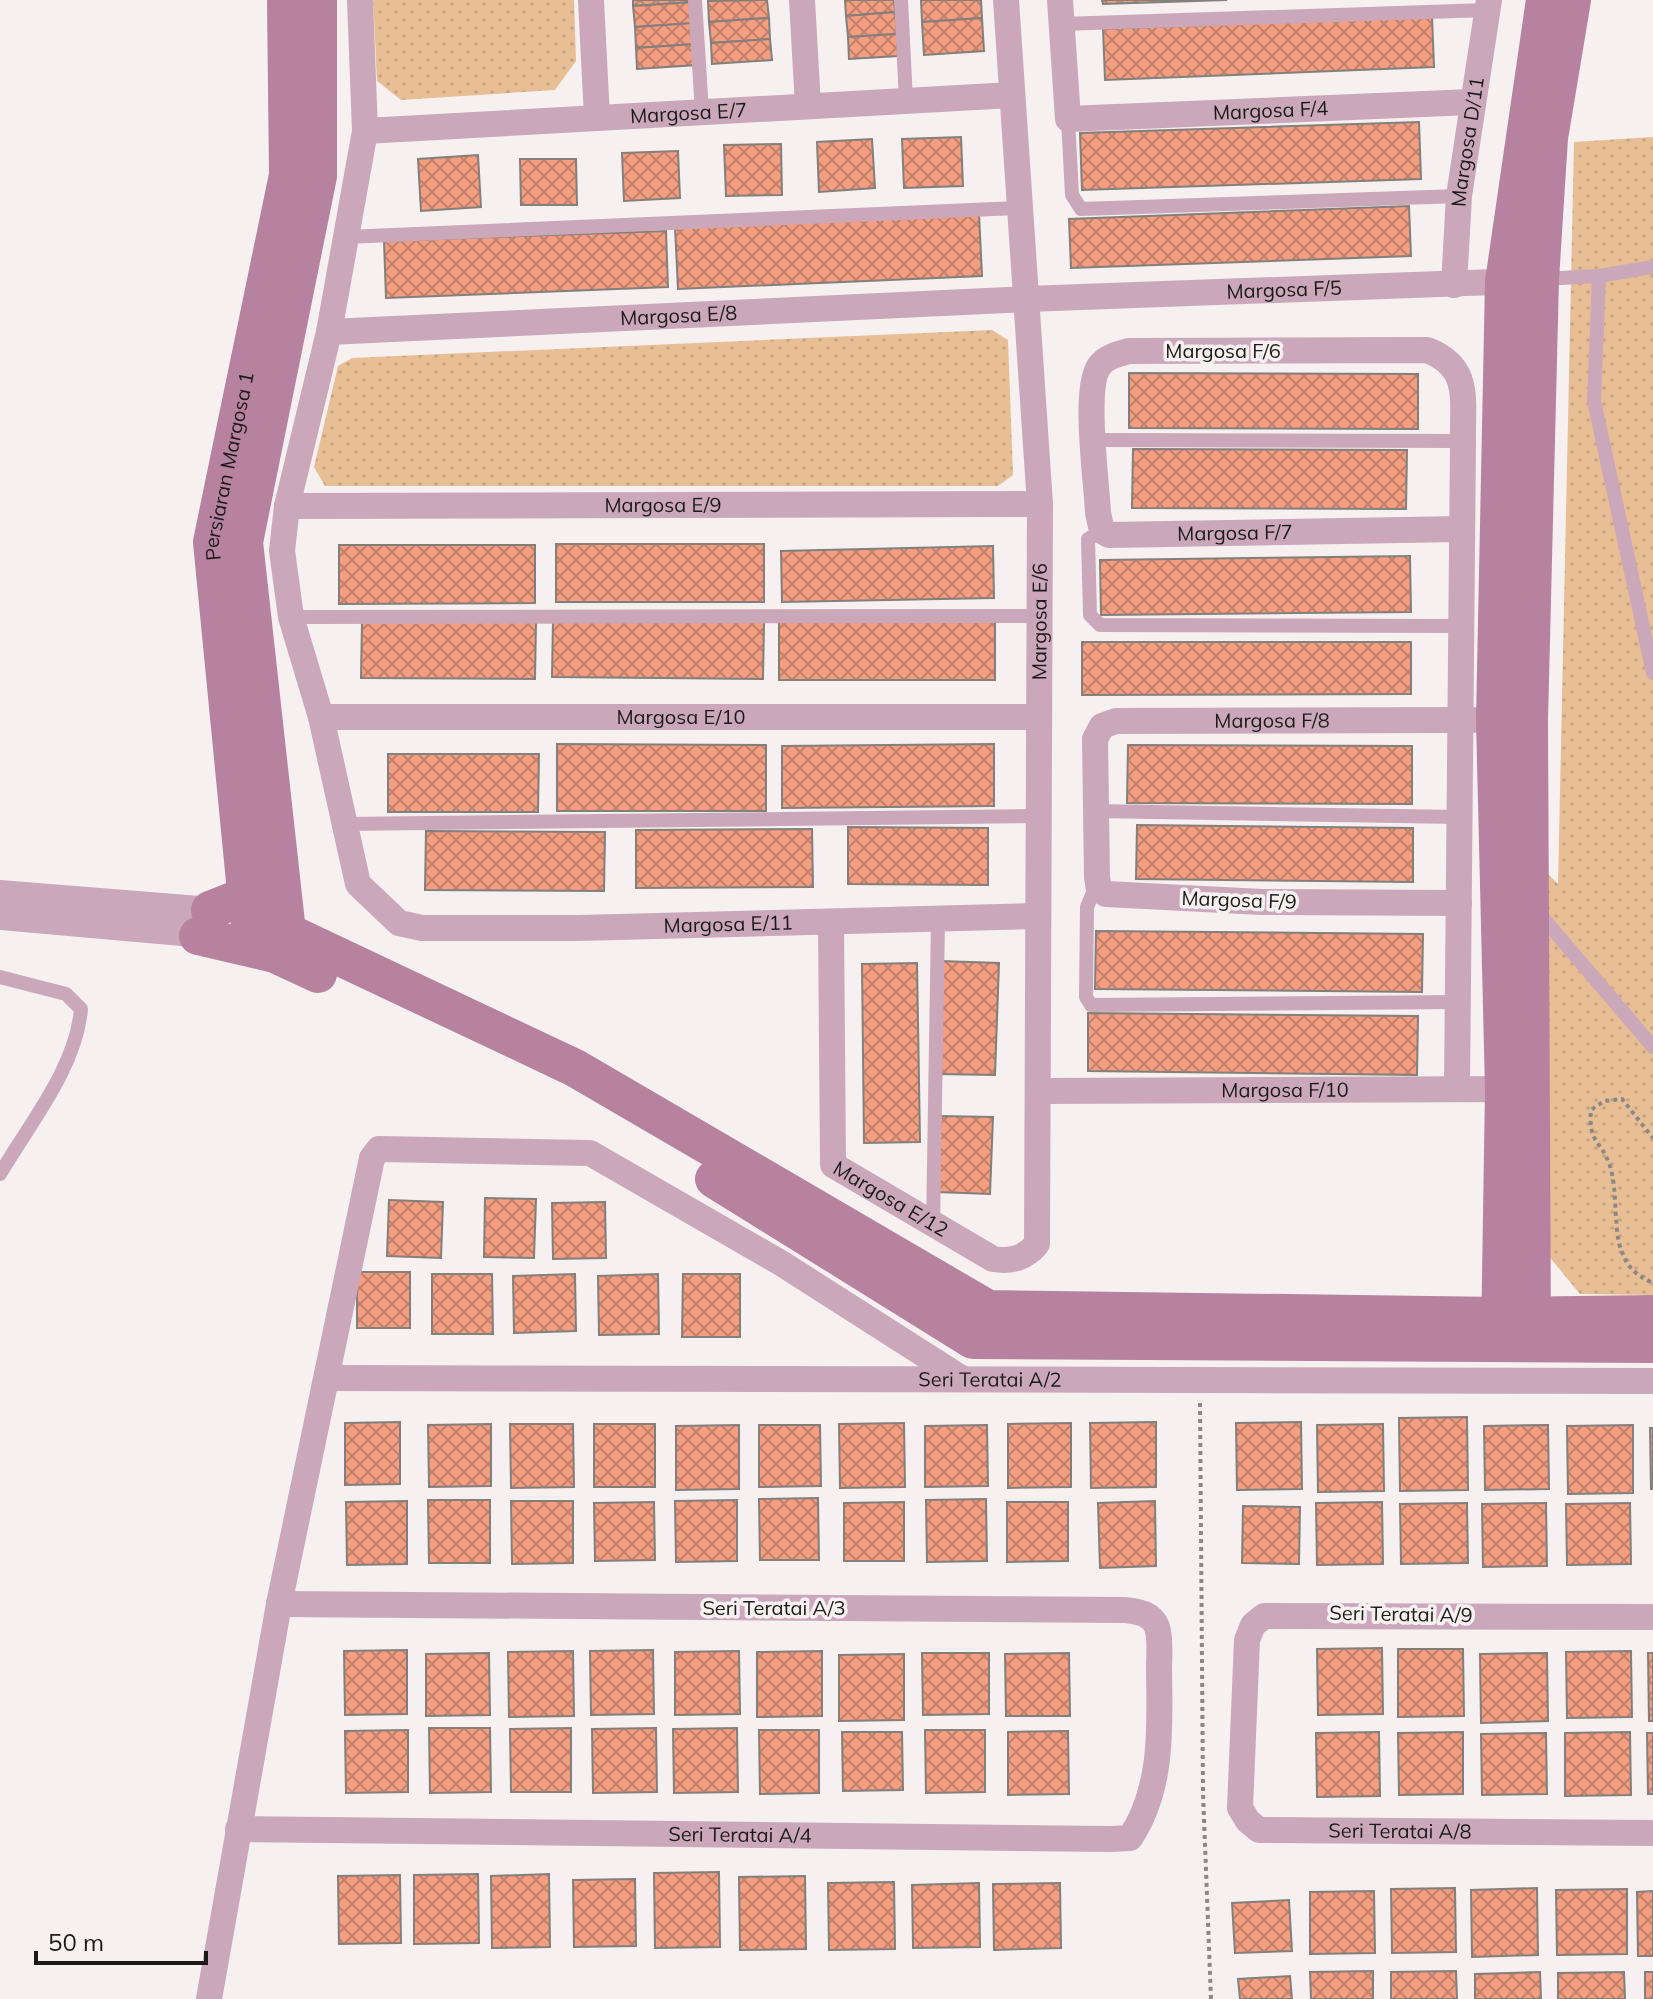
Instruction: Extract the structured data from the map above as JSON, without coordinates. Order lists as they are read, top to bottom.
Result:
{
  "streets": {
    "street": [
      "Margosa F/4",
      "Margosa E/7",
      "Margosa D/11",
      "Margosa F/5",
      "Margosa E/8",
      "Margosa F/6",
      "Persiaran Margosa 1",
      "Margosa E/9",
      "Margosa F/7",
      "Margosa E/6",
      "Margosa E/10",
      "Margosa F/8",
      "Margosa F/9",
      "Margosa E/11",
      "Margosa F/10",
      "Margosa E/12",
      "Seri Teratai A/2",
      "Seri Teratai A/3",
      "Seri Teratai A/9",
      "Seri Teratai A/8",
      "Seri Teratai A/4"
    ]
  },
  "crossings": [
    ["Margosa F/4", "Margosa D/11"],
    ["Margosa E/7", "Margosa E/6"],
    ["Margosa D/11", "Margosa F/5"],
    ["Margosa F/5", "Margosa E/8"],
    ["Margosa F/5", "Margosa E/6"],
    ["Margosa E/8", "Margosa E/6"],
    ["Margosa E/9", "Margosa E/6"],
    ["Margosa E/6", "Margosa E/10"],
    ["Margosa E/6", "Margosa E/11"],
    ["Margosa E/6", "Margosa F/10"],
    ["Margosa E/6", "Margosa E/12"],
    ["Margosa E/11", "Margosa E/12"],
    ["Seri Teratai A/3", "Seri Teratai A/4"],
    ["Seri Teratai A/9", "Seri Teratai A/8"]
  ],
  "scale_bar": "50 m"
}
